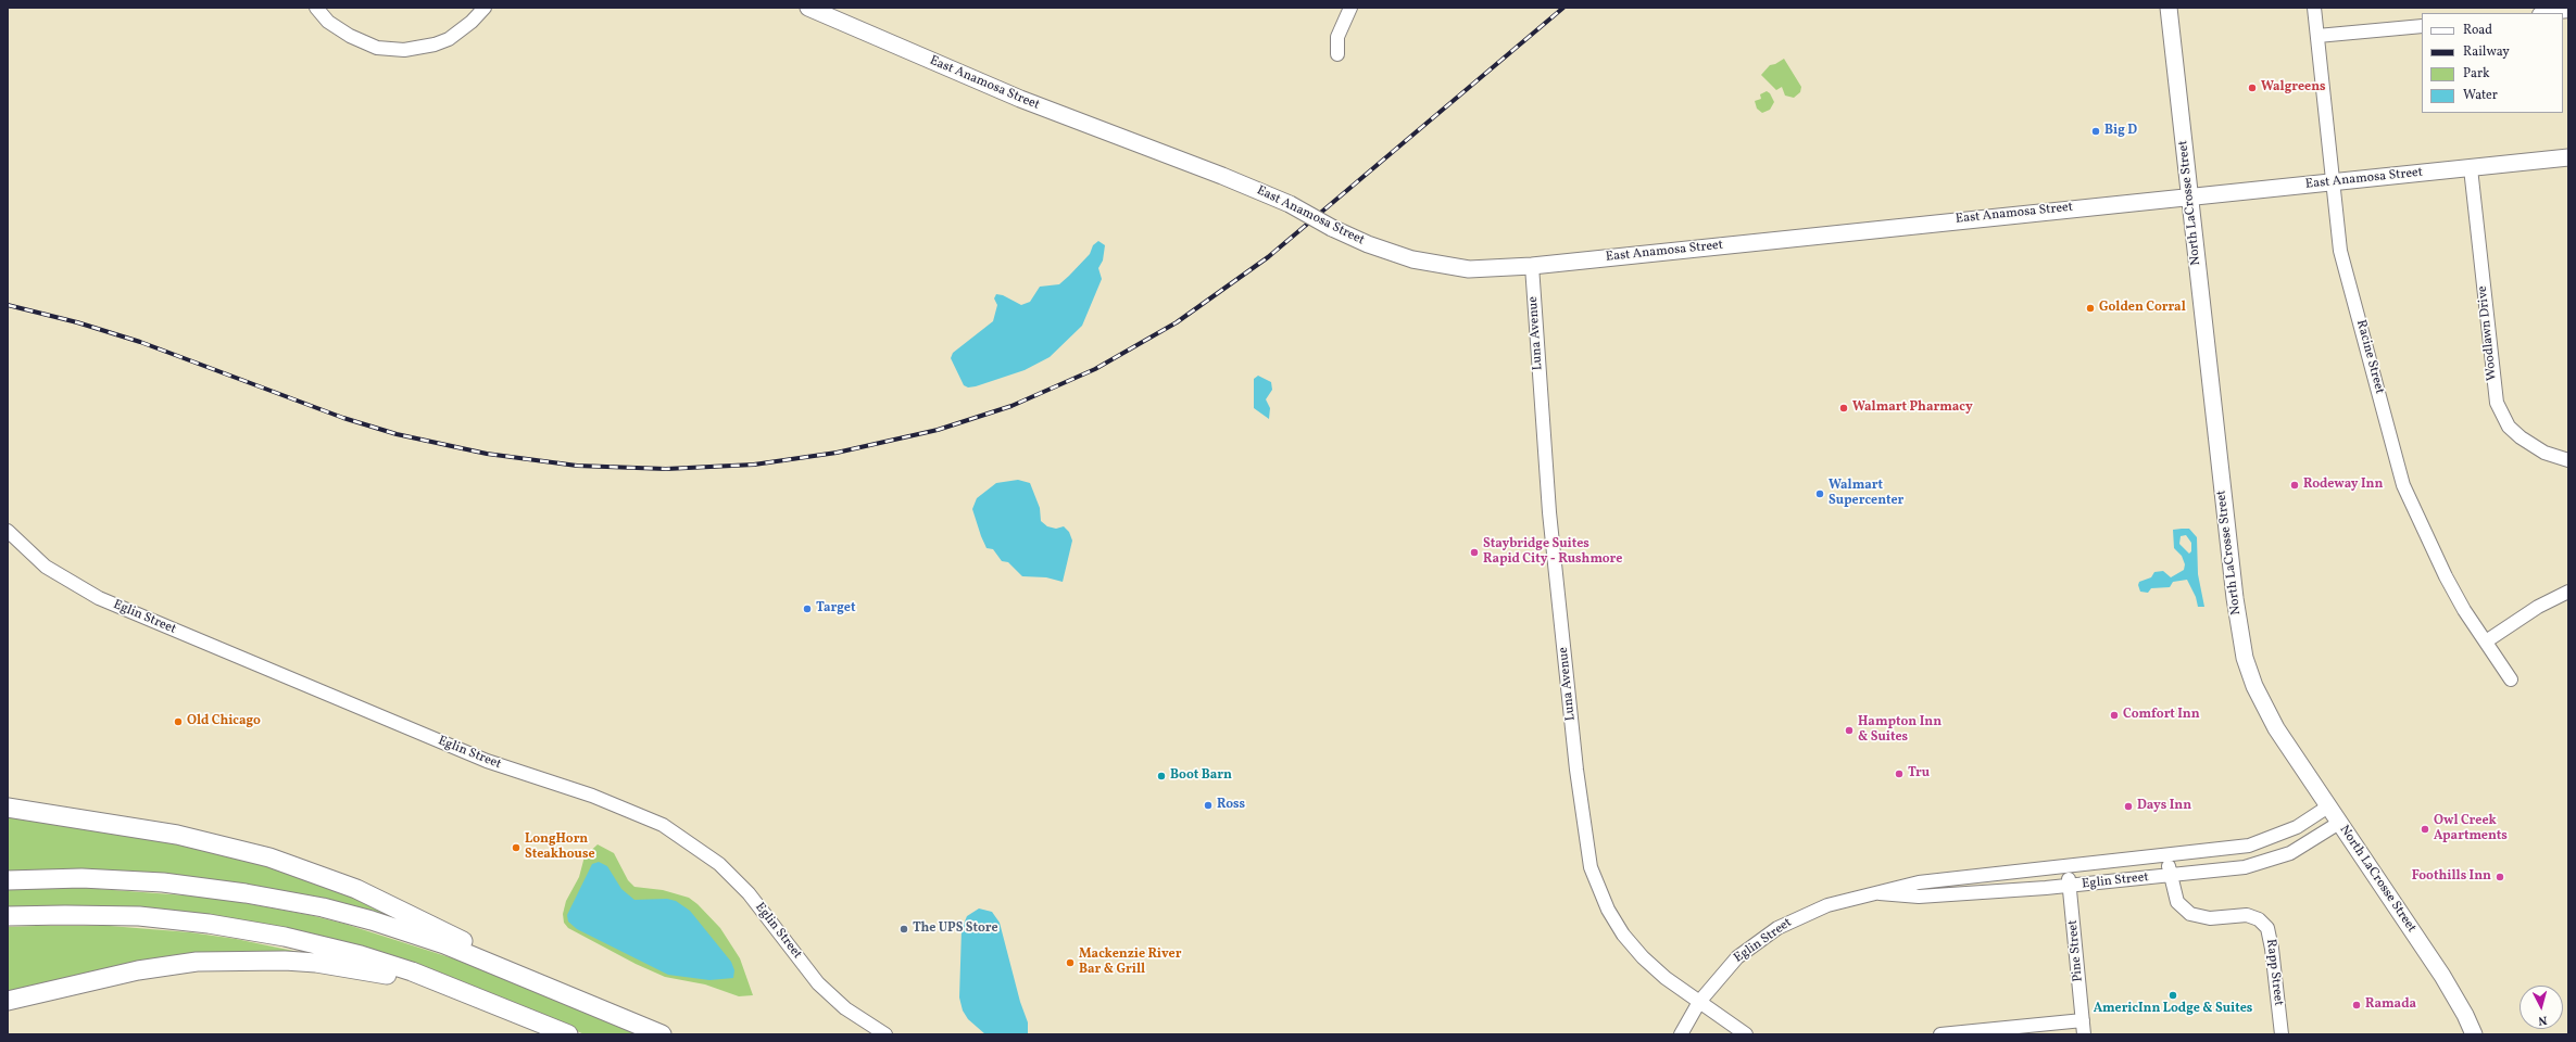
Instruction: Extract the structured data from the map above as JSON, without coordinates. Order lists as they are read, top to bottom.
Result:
{
  "streets": {
    "main road": ["East Anamosa Street", "North LaCrosse Street"],
    "street": [
      "Luna Avenue",
      "Woodlawn Drive",
      "Racine Street",
      "Eglin Street",
      "Pine Street",
      "Rapp Street"
    ]
  },
  "crossings": [
    ["East Anamosa Street", "North LaCrosse Street"],
    ["East Anamosa Street", "Luna Avenue"],
    ["East Anamosa Street", "Woodlawn Drive"],
    ["East Anamosa Street", "Racine Street"],
    ["North LaCrosse Street", "Eglin Street"],
    ["Luna Avenue", "Eglin Street"],
    ["Eglin Street", "Pine Street"],
    ["Eglin Street", "Rapp Street"]
  ],
  "places": [
    "Walgreens",
    "Big D",
    "Golden Corral",
    "Walmart Pharmacy",
    "Rodeway Inn",
    "Walmart Supercenter",
    "Staybridge Suites Rapid City - Rushmore",
    "Target",
    "Comfort Inn",
    "Old Chicago",
    "Hampton Inn & Suites",
    "Tru",
    "Boot Barn",
    "Ross",
    "Days Inn",
    "Owl Creek Apartments",
    "LongHorn Steakhouse",
    "Foothills Inn",
    "The UPS Store",
    "Mackenzie River Bar & Grill",
    "AmericInn Lodge & Suites",
    "Ramada"
  ],
  "legend": [
    "Road",
    "Railway",
    "Park",
    "Water"
  ],
  "north": "bottom"
}
